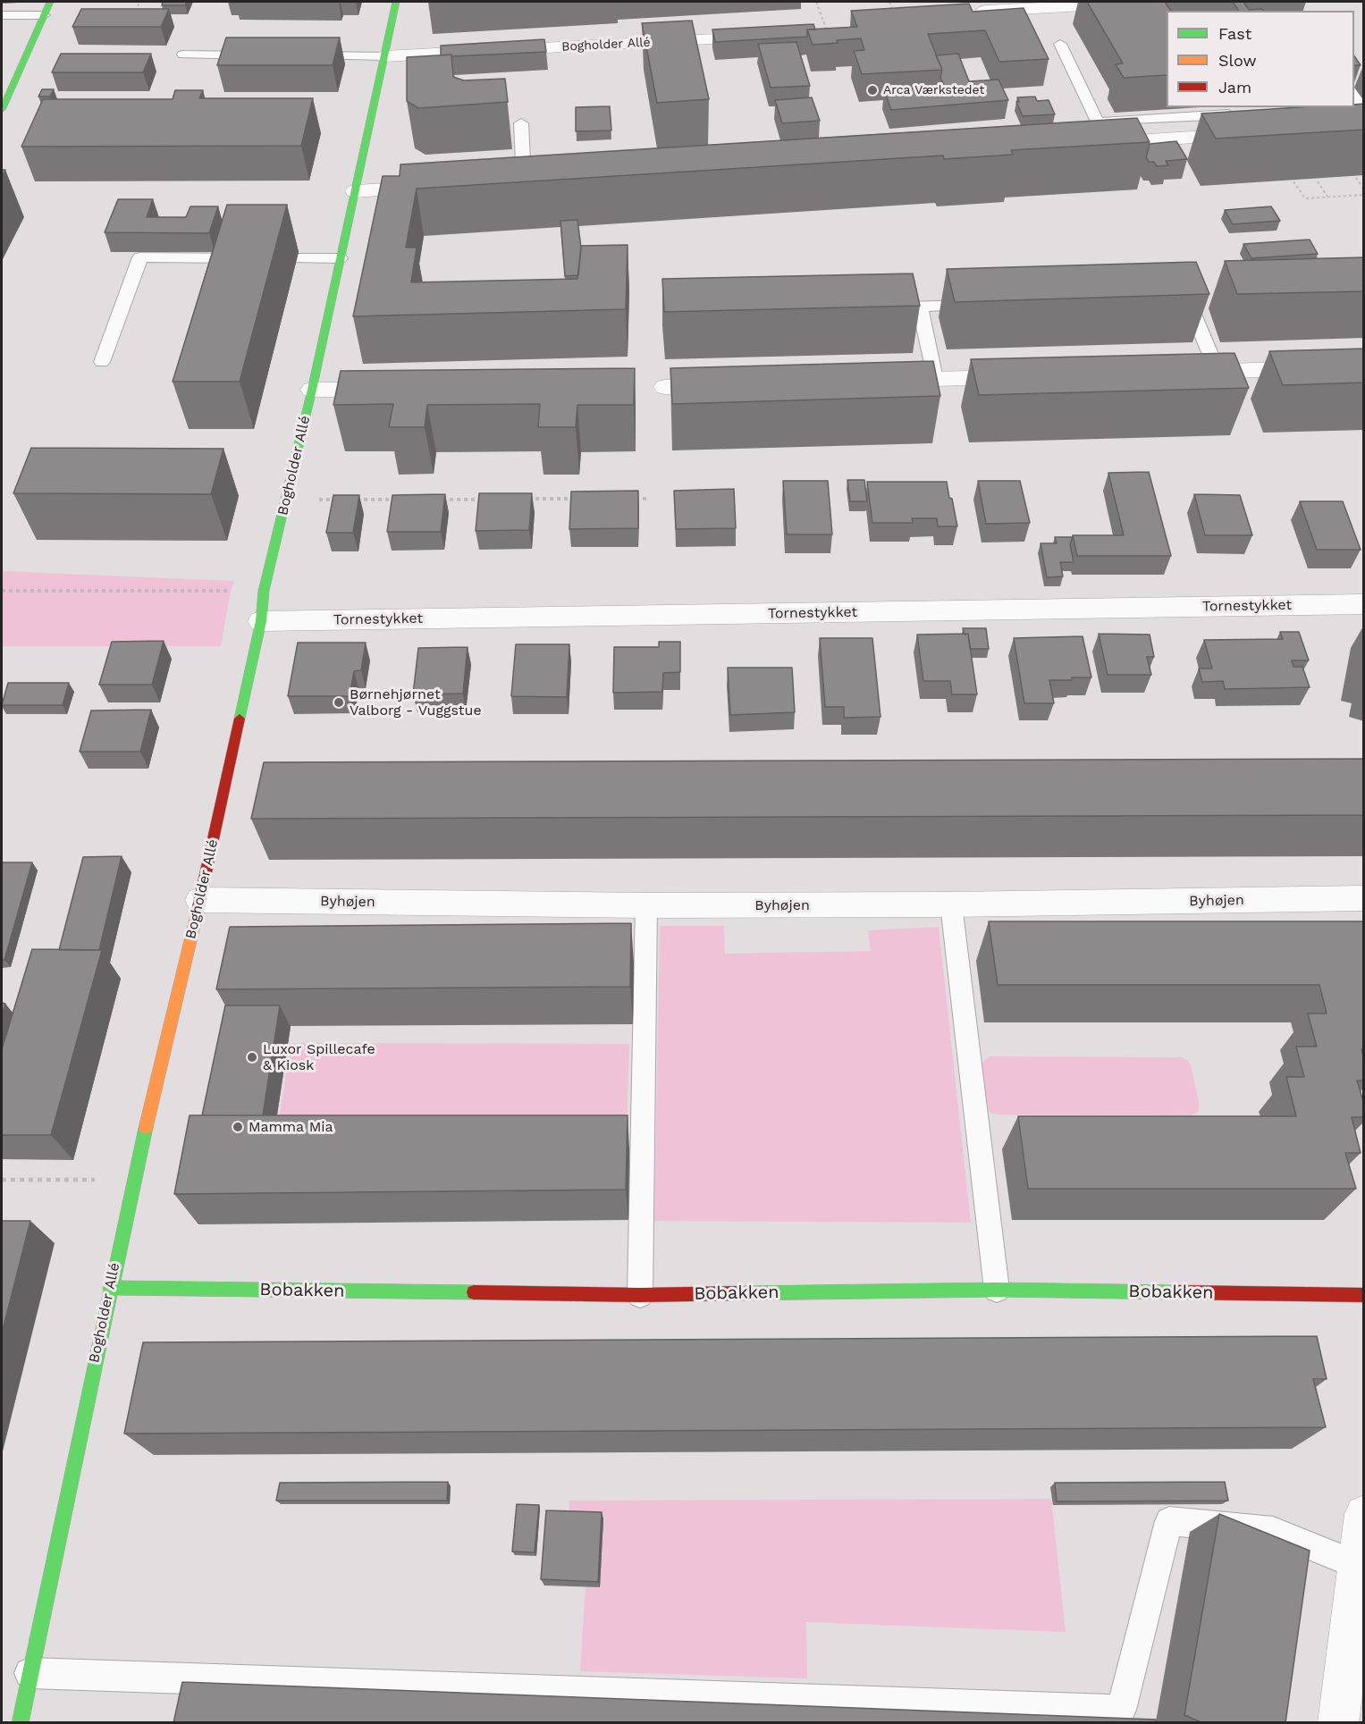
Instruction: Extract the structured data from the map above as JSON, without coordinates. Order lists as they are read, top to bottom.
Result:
{
  "streets": {
    "street": [
      "Bogholder Allé",
      "Tornestykket",
      "Byhøjen",
      "Bobakken"
    ]
  },
  "crossings": [
    ["Bogholder Allé", "Tornestykket"],
    ["Bogholder Allé", "Byhøjen"],
    ["Bogholder Allé", "Bobakken"]
  ],
  "places": [
    "Arca Værkstedet",
    "Børnehjørnet Valborg - Vuggstue",
    "Luxor Spillecafe & Kiosk",
    "Mamma Mia"
  ],
  "legend": ["Fast", "Slow", "Jam"]
}
